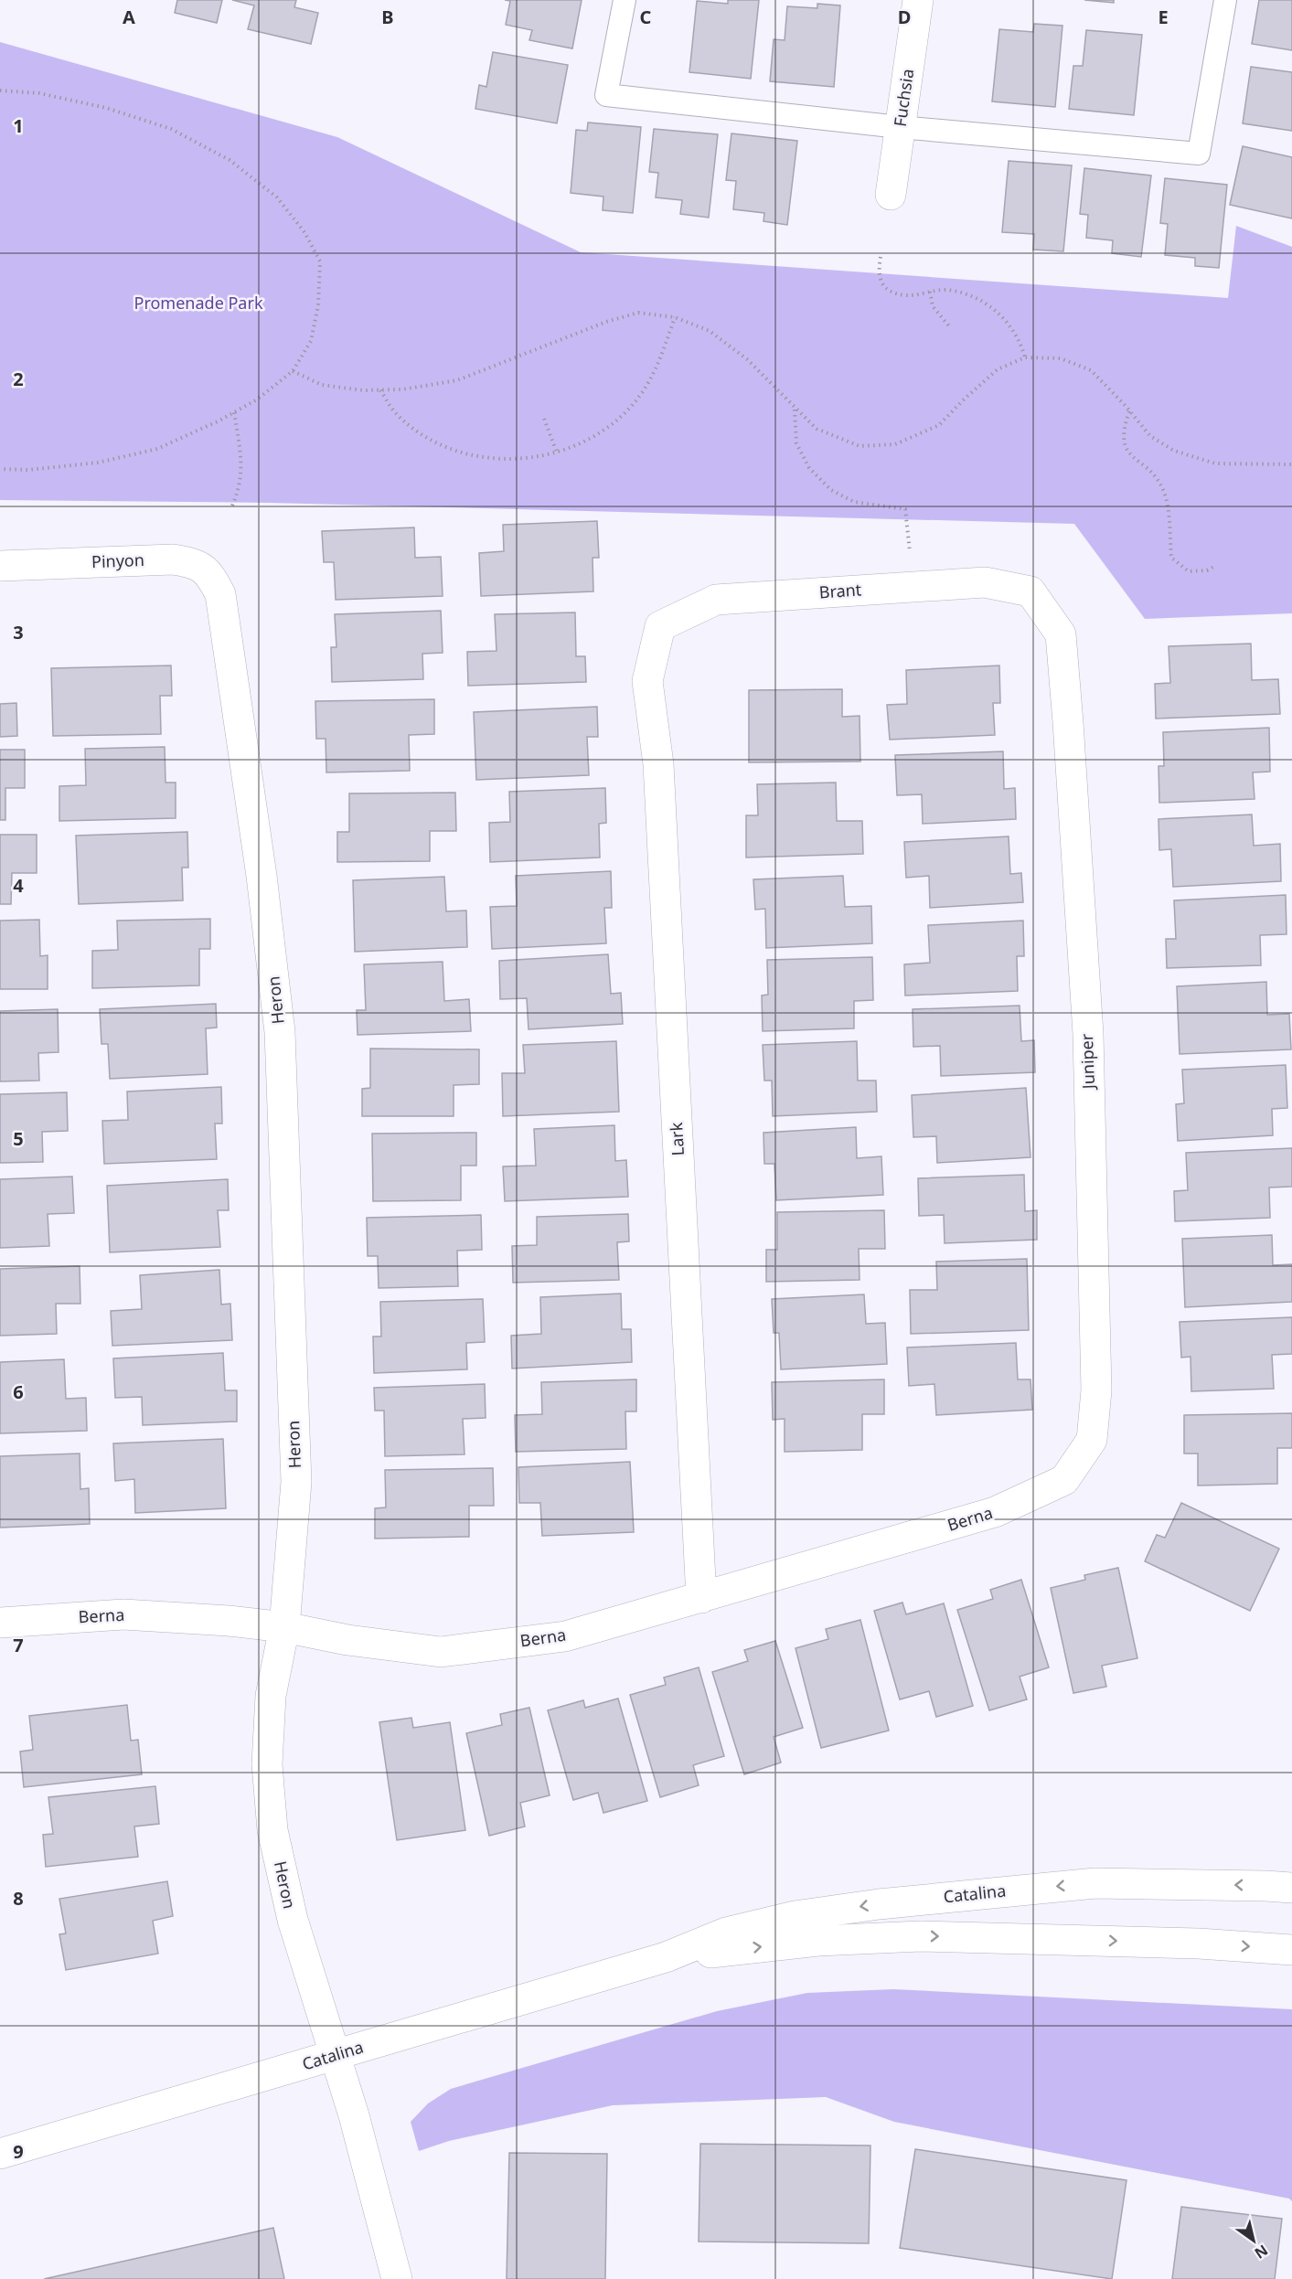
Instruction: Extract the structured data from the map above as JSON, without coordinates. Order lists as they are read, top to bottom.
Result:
{
  "streets": {
    "street": [
      "Fuchsia",
      "Pinyon",
      "Brant",
      "Heron",
      "Juniper",
      "Lark",
      "Berna",
      "Catalina"
    ]
  },
  "crossings": [
    ["Pinyon", "Heron"],
    ["Brant", "Juniper"],
    ["Brant", "Lark"],
    ["Heron", "Berna"],
    ["Heron", "Catalina"],
    ["Juniper", "Berna"],
    ["Lark", "Berna"]
  ],
  "parks": ["Promenade Park"],
  "north": "bottom right",
  "grid": {
    "columns": [
      "A",
      "B",
      "C",
      "D",
      "E"
    ],
    "rows": [
      "1",
      "2",
      "3",
      "4",
      "5",
      "6",
      "7",
      "8",
      "9"
    ]
  }
}
